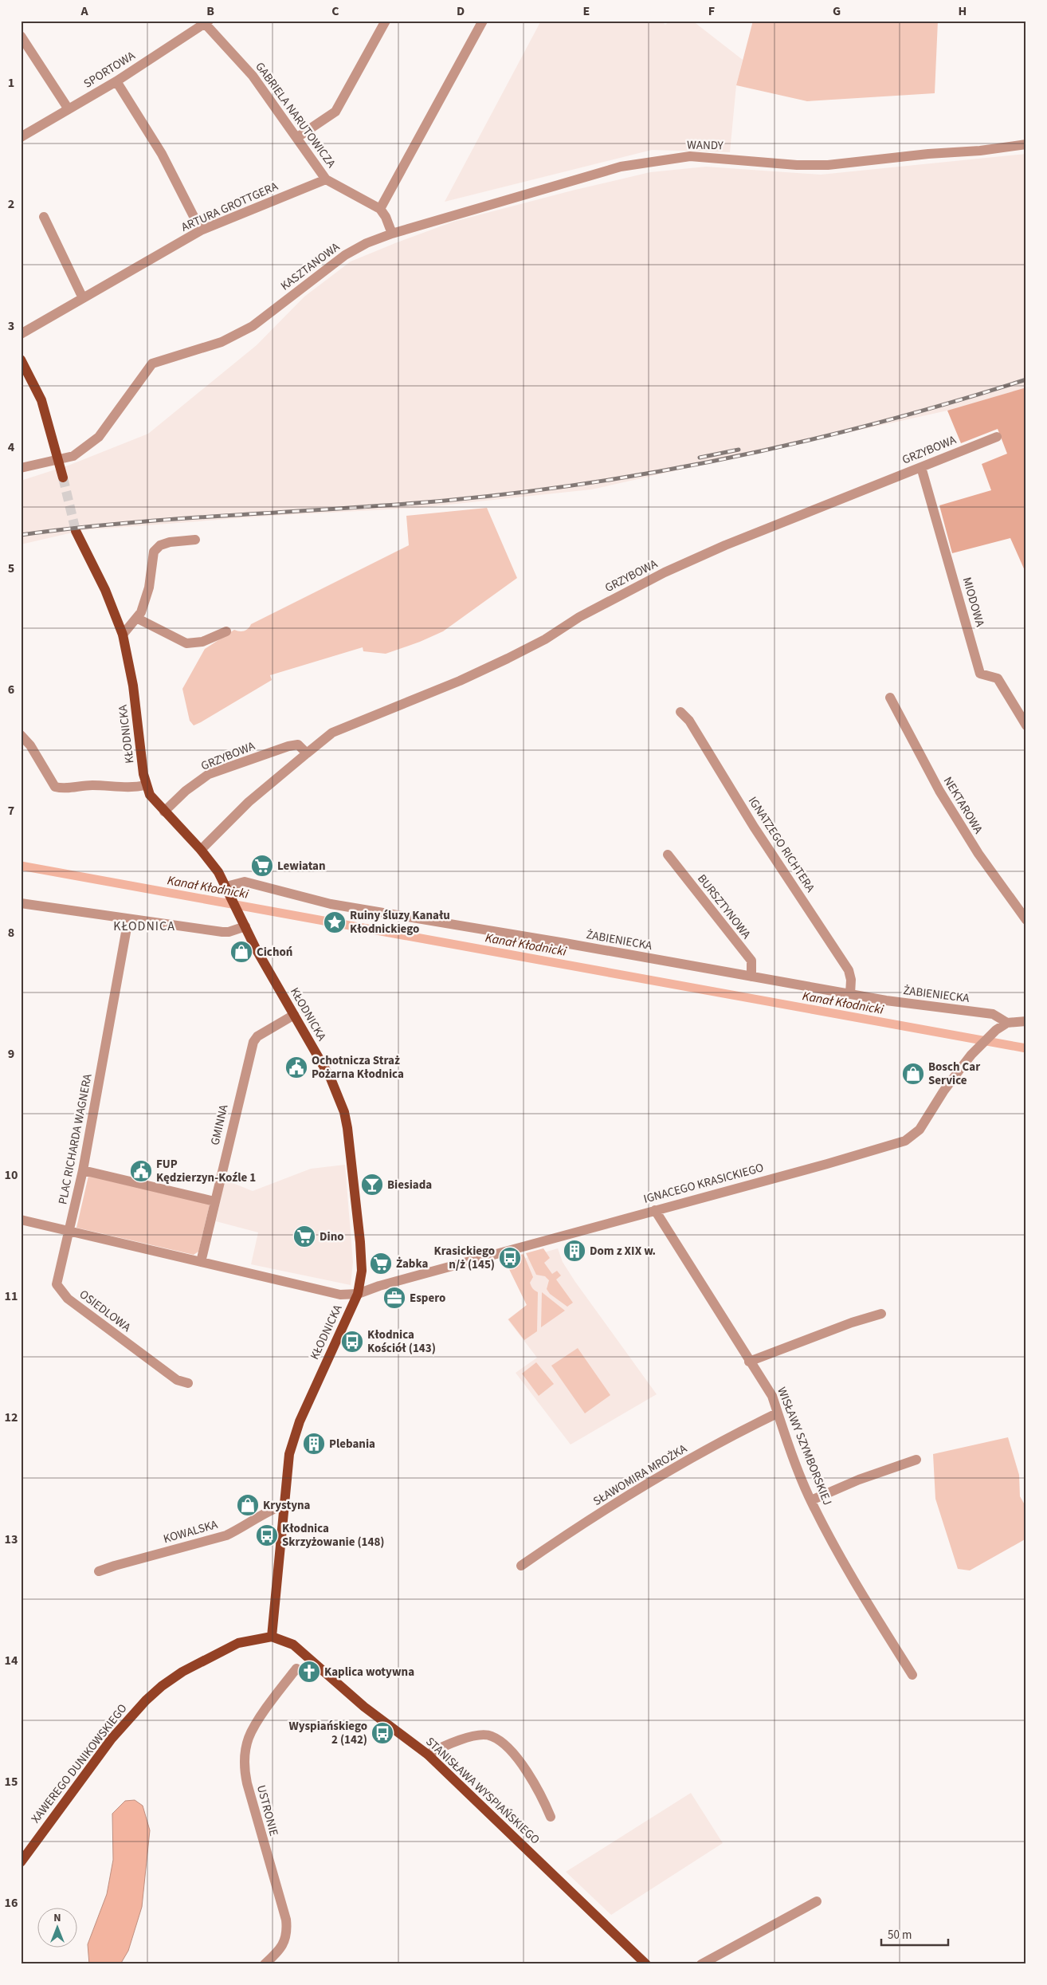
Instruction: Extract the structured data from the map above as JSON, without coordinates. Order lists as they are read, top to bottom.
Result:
{
  "streets": {
    "main road": ["KŁODNICKA", "XAWEREGO DUNIKOWSKIEGO", "STANISŁAWA WYSPIAŃSKIEGO"],
    "street": [
      "SPORTOWA",
      "GABRIELA NARUTOWICZA",
      "WANDY",
      "ARTURA GROTTGERA",
      "KASZTANOWA",
      "GRZYBOWA",
      "MIODOWA",
      "NEKTAROWA",
      "IGNATZEGO RICHTERA",
      "BURSZTYNOWA",
      "ŻABIENIECKA",
      "GMINNA",
      "PLAC RICHARDA WAGNERA",
      "IGNACEGO KRASICKIEGO",
      "OSIEDLOWA",
      "WISŁAWY SZYMBORSKIEJ",
      "SŁAWOMIRA MROŻKA",
      "KOWALSKA",
      "USTRONIE"
    ]
  },
  "crossings": [
    ["SPORTOWA", "GABRIELA NARUTOWICZA"],
    ["GABRIELA NARUTOWICZA", "ARTURA GROTTGERA"],
    ["WANDY", "KASZTANOWA"],
    ["GRZYBOWA", "MIODOWA"],
    ["GRZYBOWA", "KŁODNICKA"],
    ["KŁODNICKA", "ŻABIENIECKA"],
    ["KŁODNICKA", "GMINNA"],
    ["KŁODNICKA", "IGNACEGO KRASICKIEGO"],
    ["KŁODNICKA", "KOWALSKA"],
    ["KŁODNICKA", "XAWEREGO DUNIKOWSKIEGO"],
    ["KŁODNICKA", "STANISŁAWA WYSPIAŃSKIEGO"],
    ["IGNATZEGO RICHTERA", "ŻABIENIECKA"],
    ["BURSZTYNOWA", "ŻABIENIECKA"],
    ["ŻABIENIECKA", "IGNACEGO KRASICKIEGO"],
    ["PLAC RICHARDA WAGNERA", "OSIEDLOWA"],
    ["IGNACEGO KRASICKIEGO", "WISŁAWY SZYMBORSKIEJ"],
    ["WISŁAWY SZYMBORSKIEJ", "SŁAWOMIRA MROŻKA"],
    ["XAWEREGO DUNIKOWSKIEGO", "STANISŁAWA WYSPIAŃSKIEGO"]
  ],
  "districts": ["KŁODNICA"],
  "water": ["Kanał Kłodnicki"],
  "places": {
    "supermarket": ["Lewiatan", "Dino", "Żabka"],
    "place": ["Ruiny śluzy Kanału Kłodnickiego"],
    "shop": ["Cichoń", "Bosch Car Service", "Krystyna"],
    "public building": ["Ochotnicza Straż Pożarna Kłodnica", "FUP Kędzierzyn-Koźle 1"],
    "bar": ["Biesiada"],
    "building": ["Dom z XIX w.", "Plebania"],
    "bus stop": [
      "Krasickiego n/ż (145)",
      "Kłodnica Kościół (143)",
      "Kłodnica Skrzyżowanie (148)",
      "Wyspiańskiego 2 (142)"
    ],
    "office": ["Espero"],
    "church": ["Kaplica wotywna"]
  },
  "scale_bar": "50 m",
  "north": "top",
  "grid": {
    "columns": [
      "A",
      "B",
      "C",
      "D",
      "E",
      "F",
      "G",
      "H"
    ],
    "rows": [
      "1",
      "2",
      "3",
      "4",
      "5",
      "6",
      "7",
      "8",
      "9",
      "10",
      "11",
      "12",
      "13",
      "14",
      "15",
      "16"
    ]
  }
}
